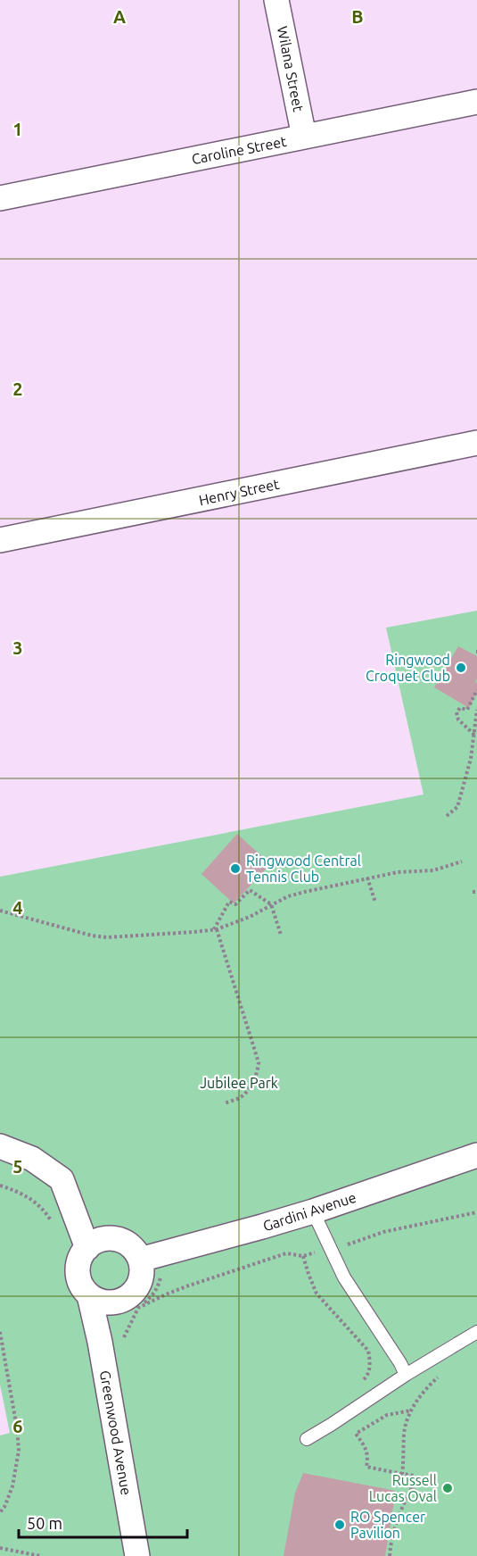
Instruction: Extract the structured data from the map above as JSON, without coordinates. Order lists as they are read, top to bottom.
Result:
{
  "streets": {
    "street": [
      "Wilana Street",
      "Caroline Street",
      "Henry Street",
      "Gardini Avenue",
      "Greenwood Avenue"
    ]
  },
  "crossings": [
    ["Wilana Street", "Caroline Street"],
    ["Gardini Avenue", "Greenwood Avenue"]
  ],
  "parks": ["Jubilee Park"],
  "places": [
    "Ringwood Croquet Club",
    "Ringwood Central Tennis Club",
    "Russell Lucas Oval",
    "RO Spencer Pavilion"
  ],
  "scale_bar": "50 m",
  "grid": {
    "columns": ["A", "B"],
    "rows": [
      "1",
      "2",
      "3",
      "4",
      "5",
      "6"
    ]
  }
}
